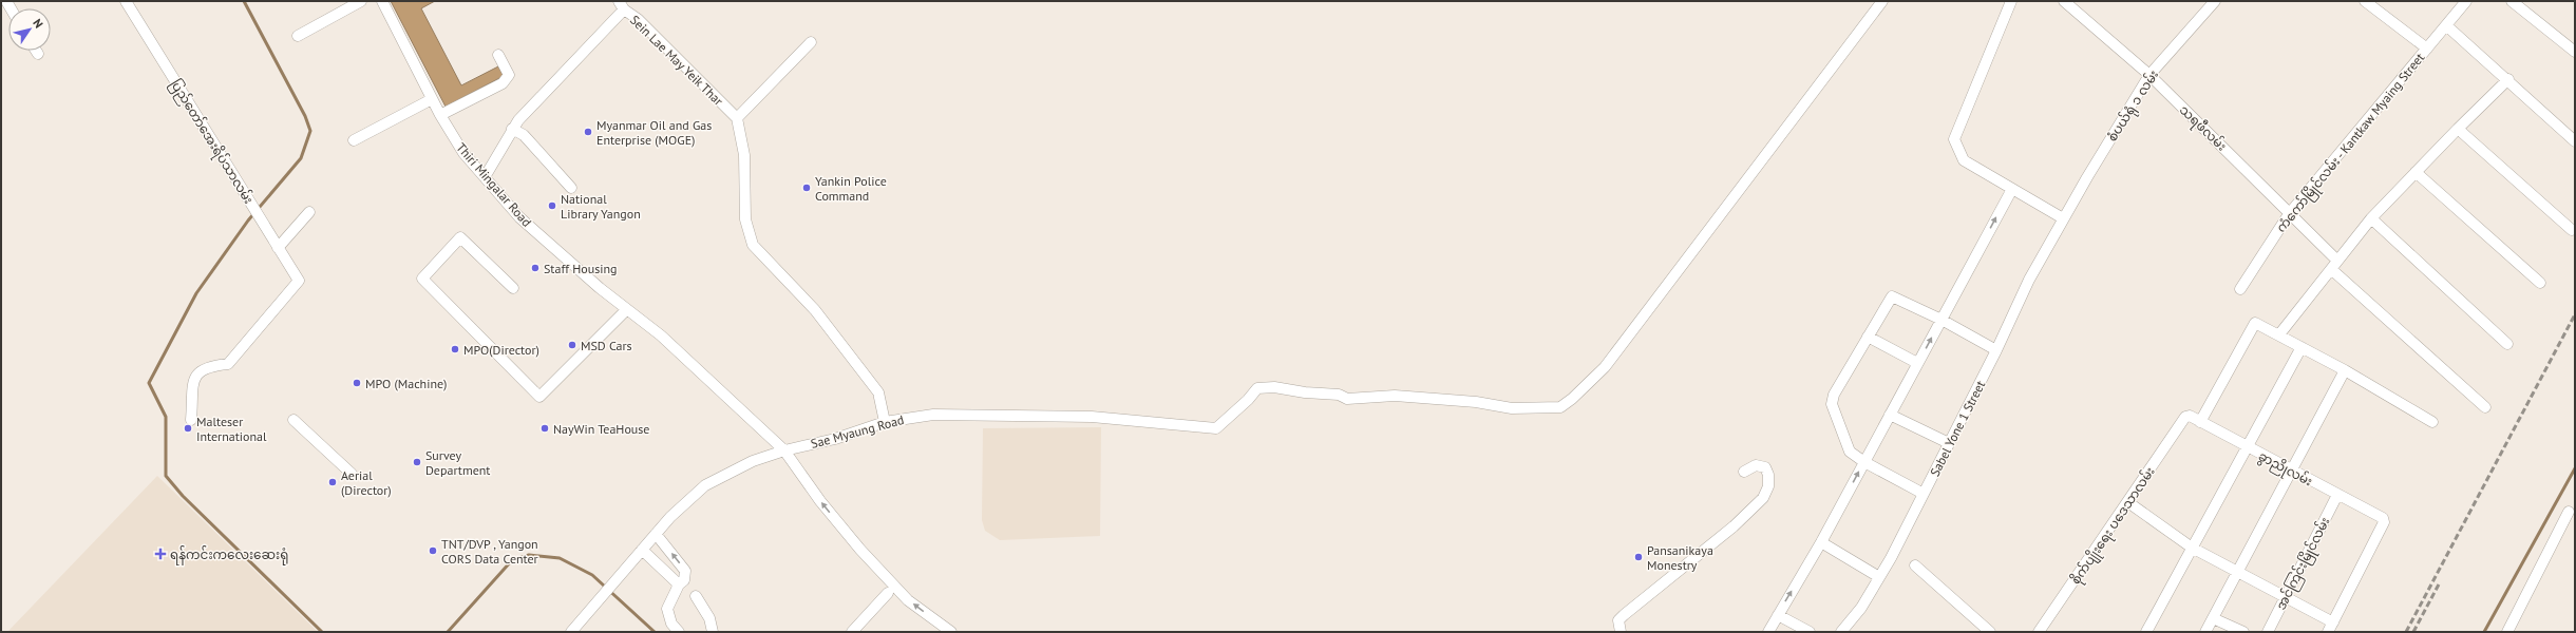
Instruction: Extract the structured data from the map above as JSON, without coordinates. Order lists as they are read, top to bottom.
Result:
{
  "streets": {
    "street": [
      "Sein Lae May Yeik Thar",
      "စံပယ်ရုံ ၁ လမ်း",
      "သရဖီလမ်း",
      "ပြည်တော်အေးရိပ်သာလမ်း",
      "ကံကော်မြိုင်လမ်း - Kantkaw Myaing Street",
      "Thiri Mingalar Road",
      "Sabel Yone 1 Street",
      "Sae Myaung Road",
      "ခွာညိုလမ်း",
      "စိုက်ပျိုးရေး ပဒေသာလမ်း",
      "အင်ကြင်းမြိုင်လမ်း"
    ]
  },
  "crossings": [
    ["စံပယ်ရုံ ၁ လမ်း", "သရဖီလမ်း"],
    ["စံပယ်ရုံ ၁ လမ်း", "Sabel Yone 1 Street"],
    ["သရဖီလမ်း", "ကံကော်မြိုင်လမ်း - Kantkaw Myaing Street"],
    ["Thiri Mingalar Road", "Sae Myaung Road"],
    ["ခွာညိုလမ်း", "စိုက်ပျိုးရေး ပဒေသာလမ်း"],
    ["ခွာညိုလမ်း", "အင်ကြင်းမြိုင်လမ်း"]
  ],
  "places": {
    "other": [
      "Myanmar Oil and Gas Enterprise (MOGE)",
      "Yankin Police Command",
      "National Library Yangon",
      "Staff Housing",
      "MSD Cars",
      "MPO(Director)",
      "MPO (Machine)",
      "Malteser International",
      "NayWin TeaHouse",
      "Survey Department",
      "Aerial (Director)",
      "TNT/DVP , Yangon CORS Data Center",
      "Pansanikaya Monestry"
    ],
    "health": ["ရန်ကင်းကလေးဆေးရုံ"]
  },
  "north": "top right"
}
